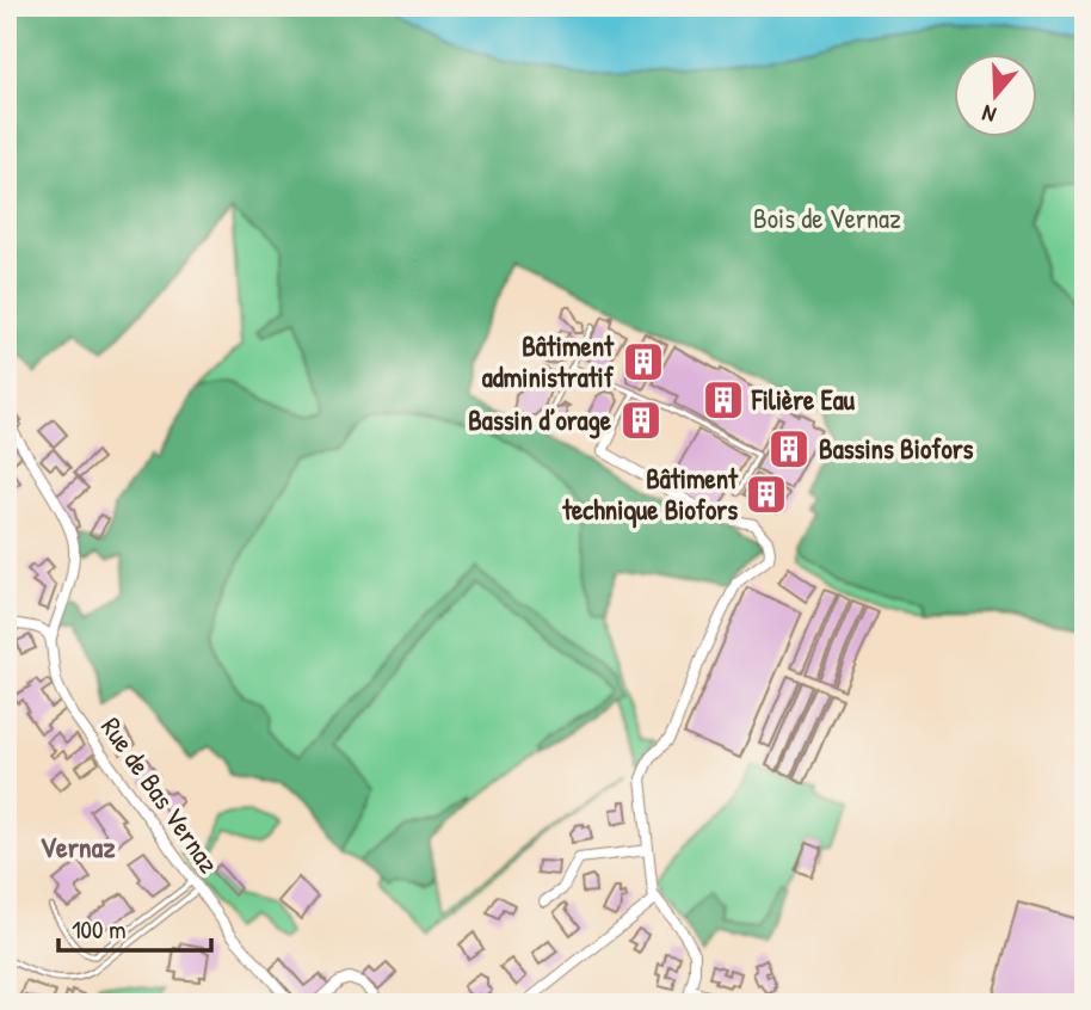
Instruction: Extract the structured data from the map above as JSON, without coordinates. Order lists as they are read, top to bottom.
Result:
{
  "streets": {
    "street": ["Rue de Bas Vernaz"]
  },
  "districts": ["Vernaz"],
  "parks": ["Bois de Vernaz"],
  "places": {
    "building": [
      "Bâtiment administratif",
      "Filière Eau",
      "Bassin d’orage",
      "Bassins Biofors",
      "Bâtiment technique Biofors"
    ]
  },
  "scale_bar": "100 m",
  "north": "bottom"
}
